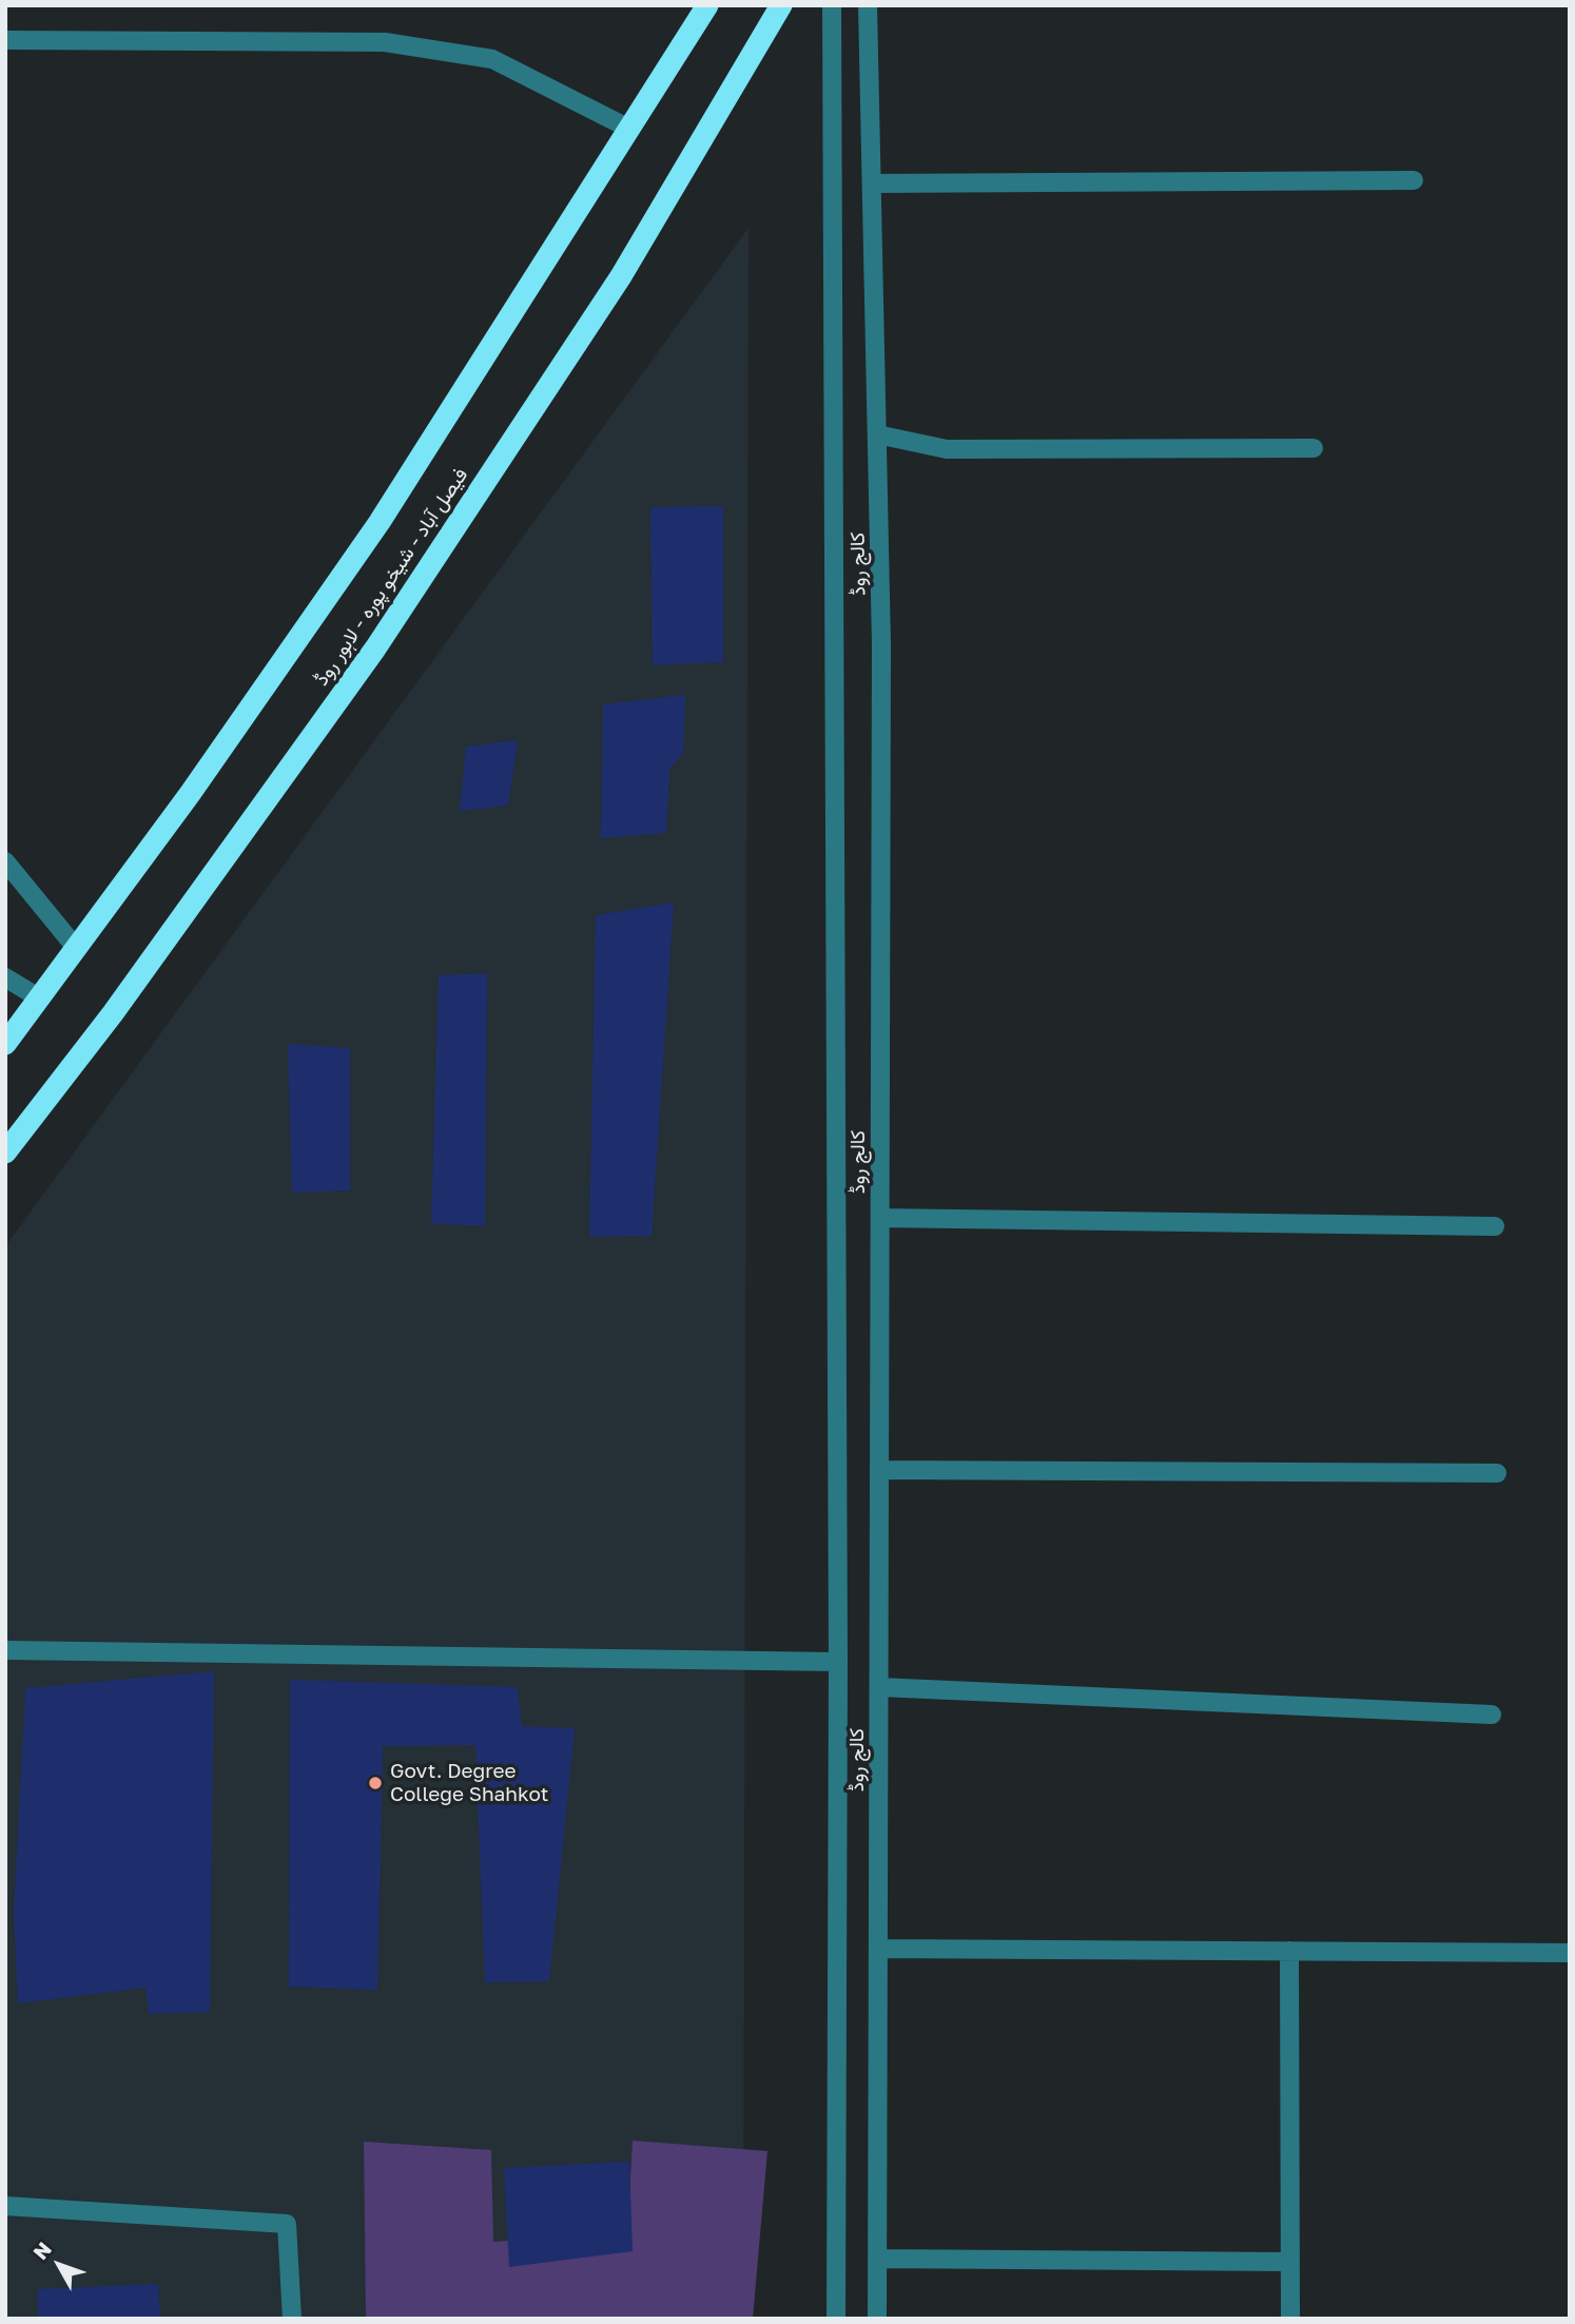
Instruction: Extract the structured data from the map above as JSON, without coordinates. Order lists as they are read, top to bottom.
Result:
{
  "streets": {
    "highway": ["فیصل آباد - شیخو پورہ - لاہور روڈ"],
    "street": ["کالج روڈ"]
  },
  "places": ["Govt. Degree College Shahkot"],
  "north": "top left"
}
